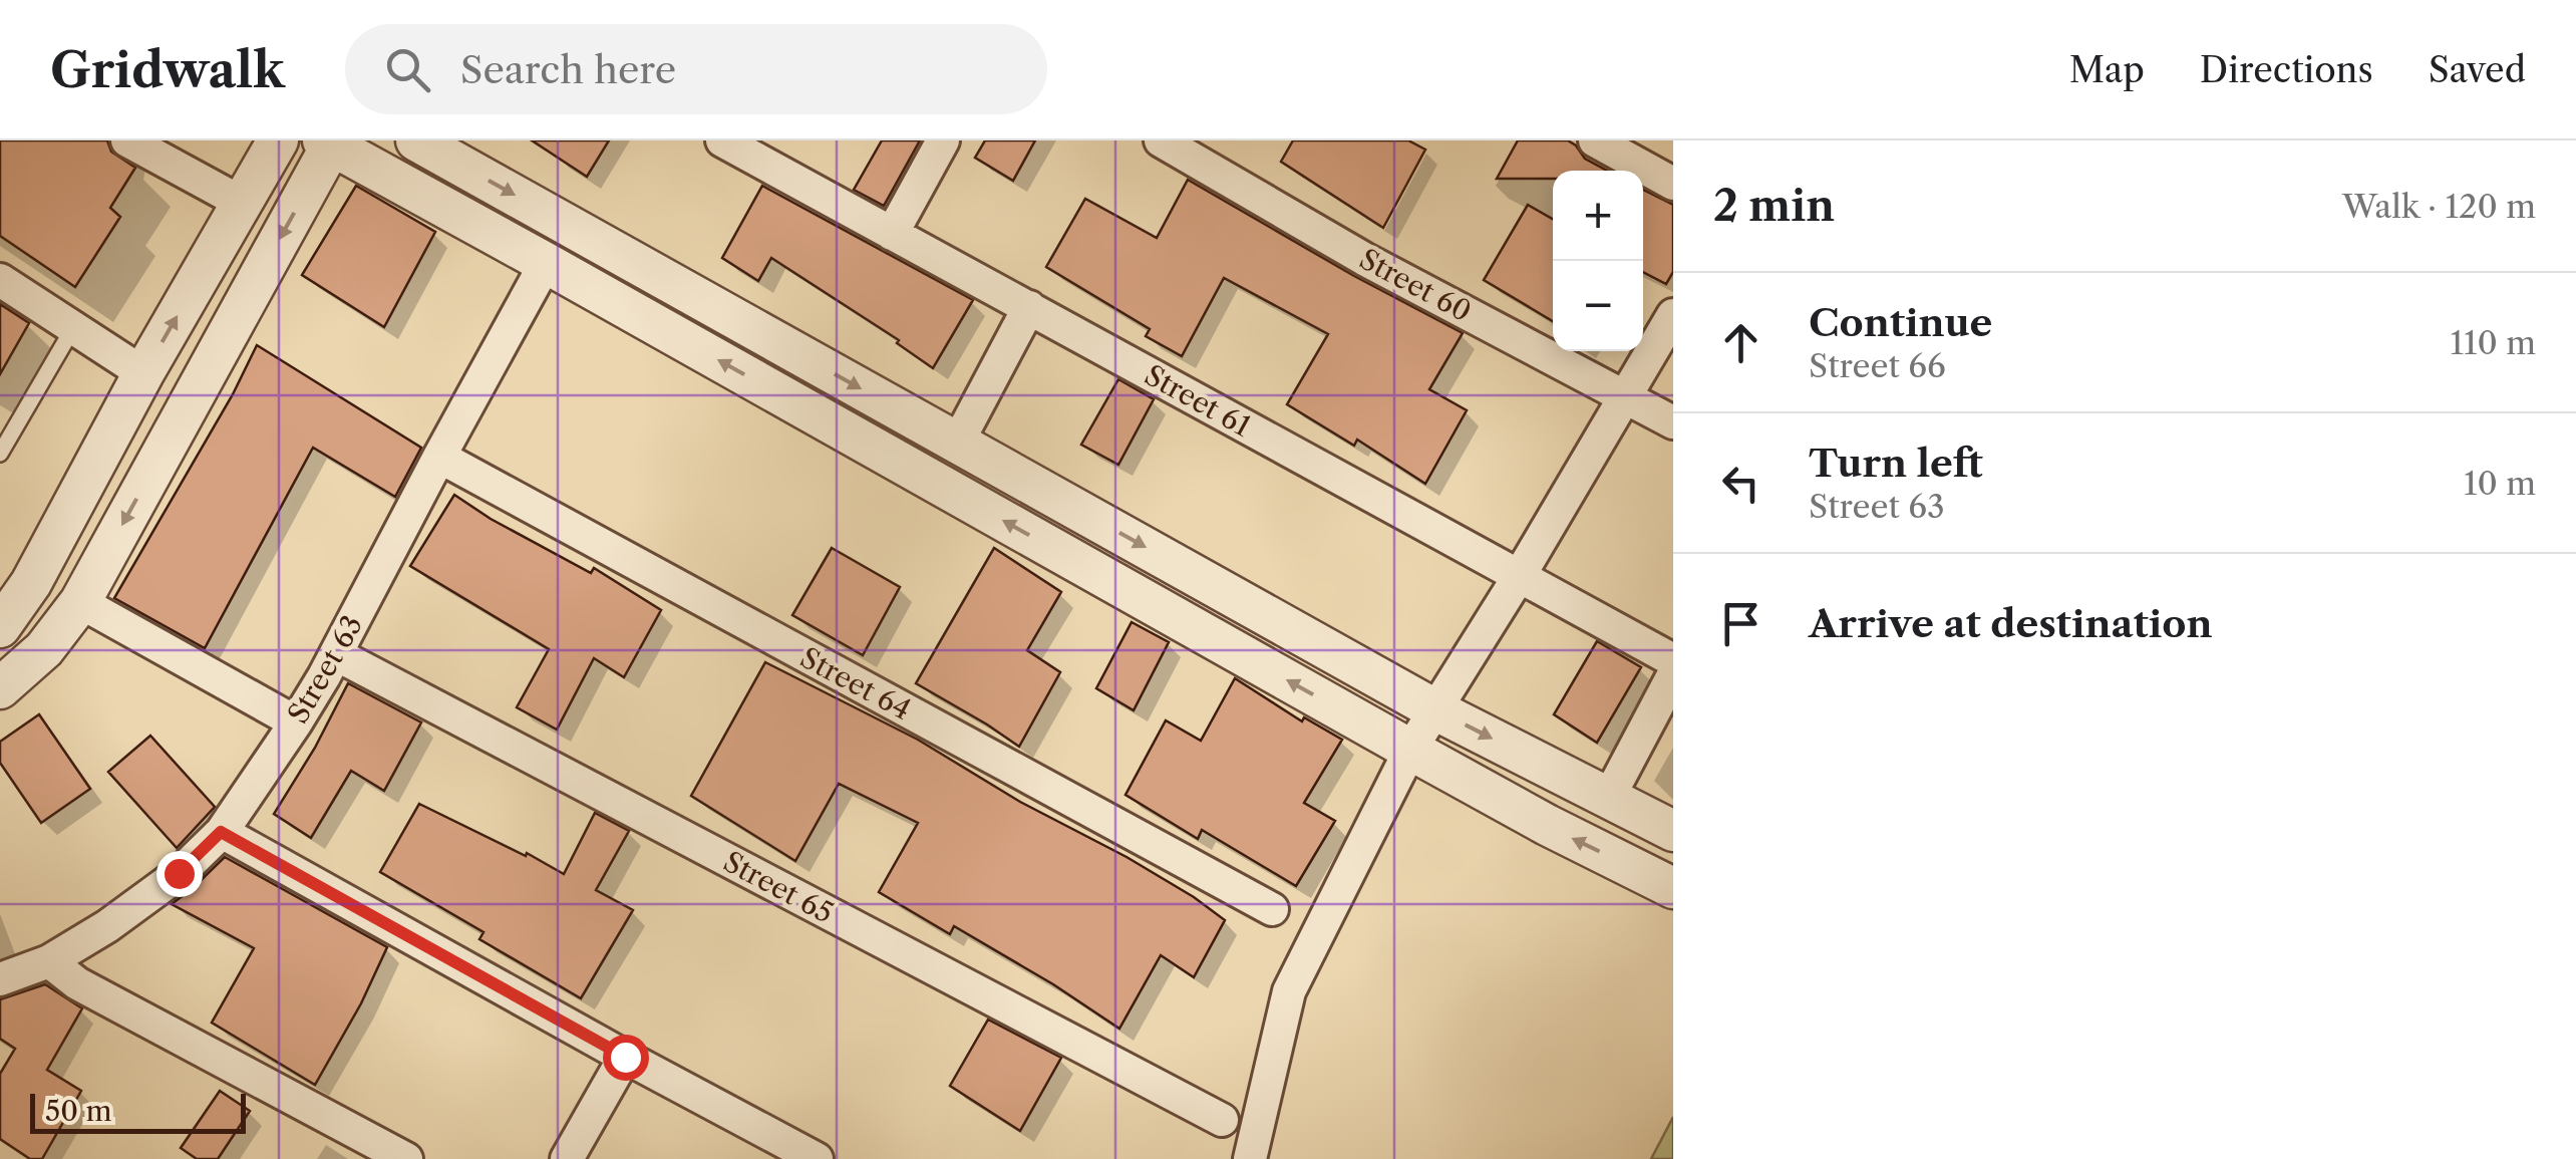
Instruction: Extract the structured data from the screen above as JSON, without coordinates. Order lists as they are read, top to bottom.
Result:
{
  "streets": {
    "street": [
      "Street 60",
      "Street 61",
      "Street 63",
      "Street 64",
      "Street 65"
    ]
  },
  "crossings": [
    ["Street 63", "Street 64"],
    ["Street 63", "Street 65"]
  ],
  "scale_bar": "50 m",
  "page": {
    "header": "Gridwalk",
    "search": "Search here",
    "nav": ["Map", "Directions", "Saved"],
    "heading": ["2 min", "Walk · 120 m"],
    "map_buttons": ["+", "−"],
    "list": [
      ["Continue", "Street 66", "110 m"],
      ["Turn left", "Street 63", "10 m"],
      "Arrive at destination"
    ],
    "scale": "50 m"
  }
}
